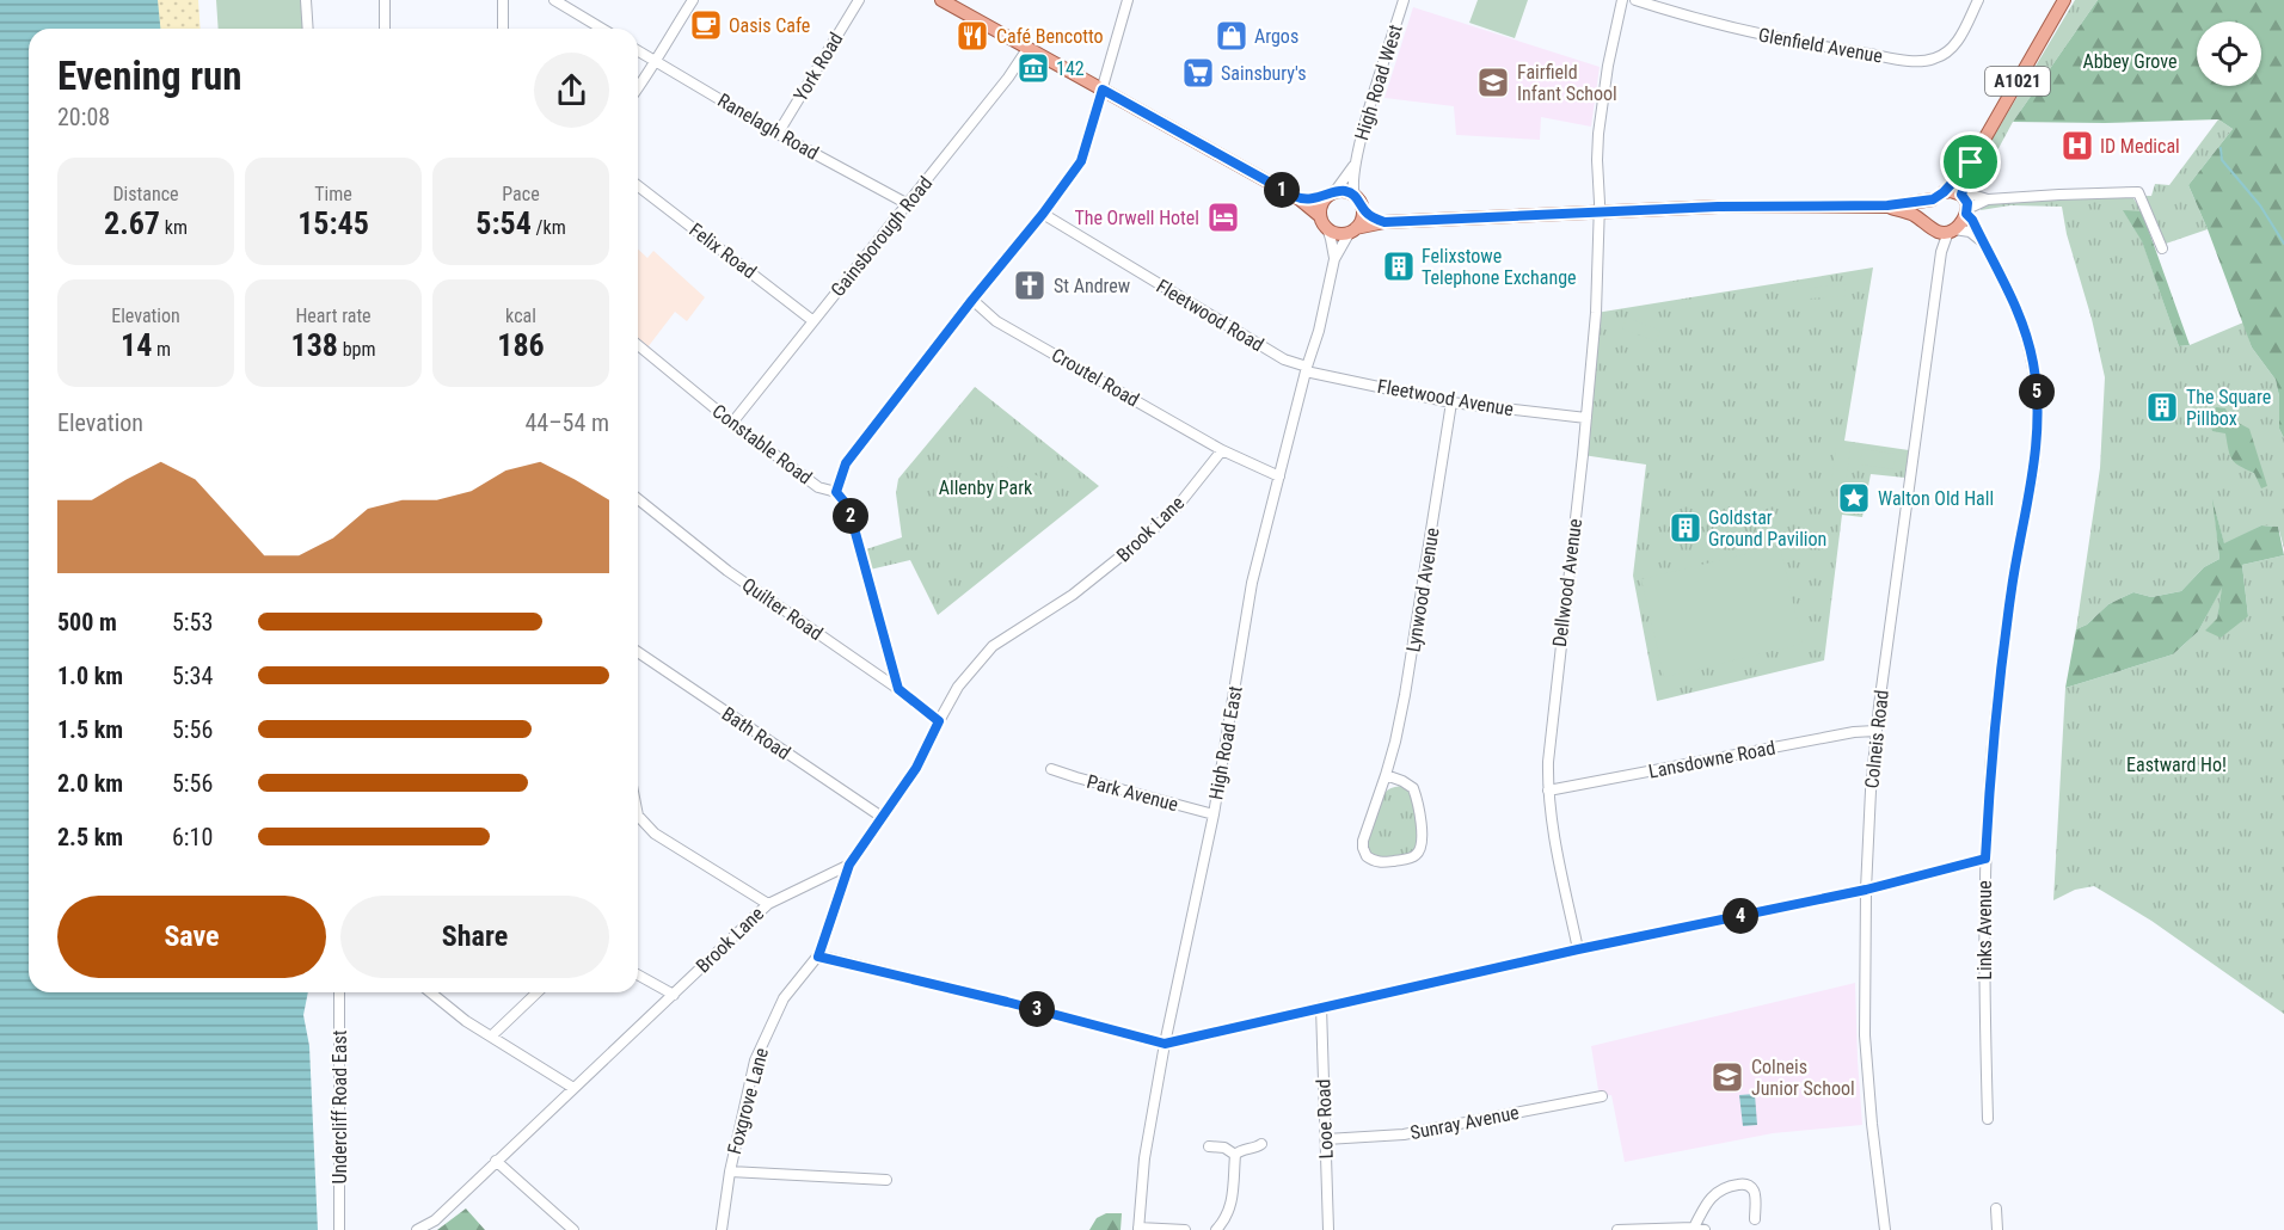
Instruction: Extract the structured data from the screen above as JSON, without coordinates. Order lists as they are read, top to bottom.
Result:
{
  "streets": {
    "main road": ["A1021"],
    "street": [
      "Glenfield Avenue",
      "York Road",
      "High Road West",
      "Ranelagh Road",
      "Gainsborough Road",
      "Felix Road",
      "Fleetwood Road",
      "Croutel Road",
      "Fleetwood Avenue",
      "Constable Road",
      "Brook Lane",
      "Dellwood Avenue",
      "Lynwood Avenue",
      "Quilter Road",
      "Bath Road",
      "Colneis Road",
      "High Road East",
      "Lansdowne Road",
      "Park Avenue",
      "Links Avenue",
      "Foxgrove Lane",
      "Undercliff Road East",
      "Looe Road",
      "Sunray Avenue"
    ]
  },
  "crossings": [
    ["York Road", "Ranelagh Road"],
    ["A1021", "Colneis Road"],
    ["A1021", "Links Avenue"],
    ["High Road West", "High Road East"],
    ["Ranelagh Road", "Gainsborough Road"],
    ["Gainsborough Road", "Felix Road"],
    ["Gainsborough Road", "Constable Road"],
    ["Fleetwood Road", "Fleetwood Avenue"],
    ["Fleetwood Road", "High Road East"],
    ["Croutel Road", "Brook Lane"],
    ["Fleetwood Avenue", "Dellwood Avenue"],
    ["Fleetwood Avenue", "Lynwood Avenue"],
    ["Fleetwood Avenue", "High Road East"],
    ["Constable Road", "Quilter Road"],
    ["Brook Lane", "Quilter Road"],
    ["Brook Lane", "Bath Road"],
    ["Brook Lane", "Foxgrove Lane"],
    ["Dellwood Avenue", "Lansdowne Road"],
    ["Colneis Road", "Lansdowne Road"],
    ["Colneis Road", "Links Avenue"],
    ["High Road East", "Park Avenue"],
    ["Looe Road", "Sunray Avenue"]
  ],
  "parks": ["Abbey Grove", "Allenby Park", "Eastward Ho!"],
  "places": {
    "cafe": ["Oasis Cafe"],
    "restaurant": ["Café Bencotto"],
    "shop": ["Argos"],
    "museum": ["142"],
    "supermarket": ["Sainsbury's"],
    "school or university": ["Fairfield Infant School", "Colneis Junior School"],
    "hospital": ["ID Medical"],
    "hotel": ["The Orwell Hotel"],
    "building": ["Felixstowe Telephone Exchange", "The Square Pillbox", "Goldstar Ground Pavilion"],
    "church": ["St Andrew"],
    "place": ["Walton Old Hall"]
  },
  "page": {
    "heading": ["Evening run", "20:08"],
    "stats": [
      ["Distance", "2.67 km"],
      ["Time", "15:45"],
      ["Pace", "5:54 /km"],
      ["Elevation", "14 m"],
      ["Heart rate", "138 bpm"],
      ["kcal", "186"]
    ],
    "pins": [
      "1",
      "5",
      "2",
      "4",
      "3"
    ],
    "chart": ["Elevation", "44–54 m"],
    "list": [
      {
        "name": "500 m",
        "note": "5:53"
      },
      {
        "name": "1.0 km",
        "note": "5:34"
      },
      {
        "name": "1.5 km",
        "note": "5:56"
      },
      {
        "name": "2.0 km",
        "note": "5:56"
      },
      {
        "name": "2.5 km",
        "note": "6:10"
      }
    ],
    "buttons": ["Save", "Share"]
  }
}
